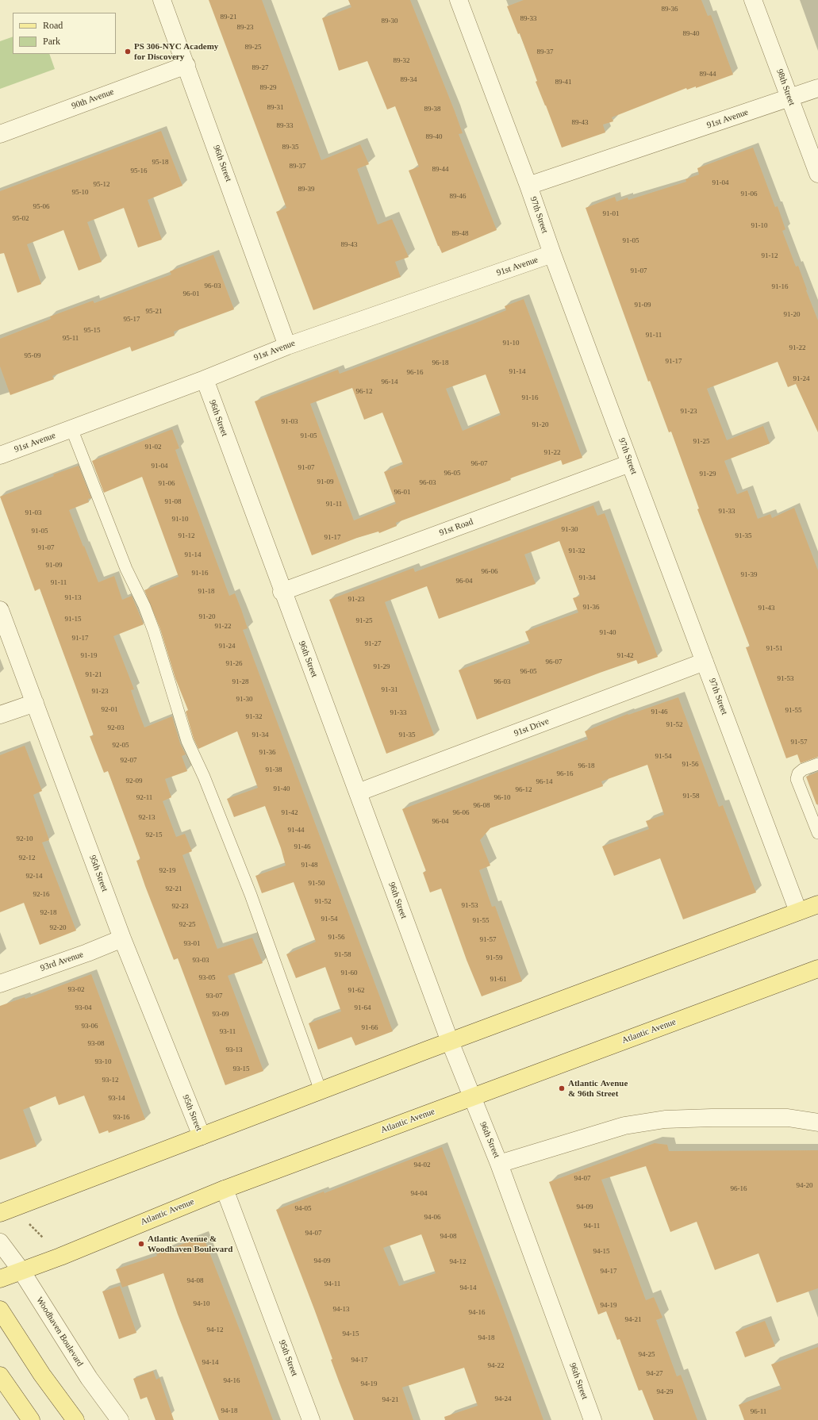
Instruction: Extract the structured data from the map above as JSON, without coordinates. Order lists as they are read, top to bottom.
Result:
{
  "streets": {
    "main road": ["Atlantic Avenue"],
    "street": [
      "98th Street",
      "90th Avenue",
      "91st Avenue",
      "96th Street",
      "97th Street",
      "91st Road",
      "91st Drive",
      "95th Street",
      "93rd Avenue",
      "Woodhaven Boulevard"
    ]
  },
  "crossings": [
    ["98th Street", "91st Avenue"],
    ["90th Avenue", "96th Street"],
    ["91st Avenue", "96th Street"],
    ["91st Avenue", "97th Street"],
    ["96th Street", "91st Road"],
    ["96th Street", "91st Drive"],
    ["96th Street", "Atlantic Avenue"],
    ["97th Street", "91st Road"],
    ["97th Street", "91st Drive"],
    ["95th Street", "93rd Avenue"],
    ["95th Street", "Atlantic Avenue"],
    ["Atlantic Avenue", "Woodhaven Boulevard"]
  ],
  "places": ["PS 306-NYC Academy for Discovery", "Atlantic Avenue & 96th Street", "Atlantic Avenue & Woodhaven Boulevard"],
  "house_numbers": [
    "89-36",
    "89-21",
    "89-33",
    "89-30",
    "89-23",
    "89-40",
    "89-25",
    "89-37",
    "89-32",
    "89-27",
    "89-44",
    "89-34",
    "89-41",
    "89-29",
    "89-31",
    "89-38",
    "89-43",
    "89-33",
    "89-40",
    "89-35",
    "95-18",
    "89-37",
    "89-44",
    "95-16",
    "91-04",
    "95-12",
    "89-39",
    "95-10",
    "91-06",
    "89-46",
    "95-06",
    "91-01",
    "95-02",
    "91-10",
    "89-48",
    "91-05",
    "89-43",
    "91-12",
    "91-07",
    "96-03",
    "91-16",
    "96-01",
    "91-09",
    "95-21",
    "91-20",
    "95-17",
    "95-15",
    "91-11",
    "95-11",
    "91-10",
    "91-22",
    "95-09",
    "91-17",
    "96-18",
    "91-14",
    "96-16",
    "91-24",
    "96-14",
    "96-12",
    "91-16",
    "91-23",
    "91-03",
    "91-20",
    "91-05",
    "91-25",
    "91-02",
    "91-22",
    "96-07",
    "91-04",
    "91-07",
    "96-05",
    "91-29",
    "91-09",
    "96-03",
    "91-06",
    "96-01",
    "91-08",
    "91-11",
    "91-33",
    "91-03",
    "91-10",
    "91-30",
    "91-05",
    "91-12",
    "91-35",
    "91-17",
    "91-07",
    "91-32",
    "91-14",
    "91-09",
    "96-06",
    "91-16",
    "91-39",
    "91-34",
    "96-04",
    "91-11",
    "91-18",
    "91-13",
    "91-23",
    "91-36",
    "91-43",
    "91-20",
    "91-15",
    "91-25",
    "91-22",
    "91-40",
    "91-17",
    "91-27",
    "91-24",
    "91-51",
    "91-19",
    "91-42",
    "96-07",
    "91-26",
    "91-29",
    "96-05",
    "91-21",
    "91-53",
    "91-28",
    "96-03",
    "91-31",
    "91-23",
    "91-30",
    "92-01",
    "91-55",
    "91-46",
    "91-33",
    "91-32",
    "91-52",
    "92-03",
    "91-34",
    "91-35",
    "91-57",
    "92-05",
    "91-36",
    "91-54",
    "92-07",
    "91-56",
    "96-18",
    "91-38",
    "96-16",
    "92-09",
    "96-14",
    "91-40",
    "96-12",
    "91-58",
    "92-11",
    "96-10",
    "96-08",
    "91-42",
    "96-06",
    "92-13",
    "96-04",
    "91-44",
    "92-15",
    "92-10",
    "91-46",
    "92-12",
    "91-48",
    "92-19",
    "92-14",
    "91-50",
    "92-21",
    "92-16",
    "91-52",
    "91-53",
    "92-23",
    "92-18",
    "91-54",
    "91-55",
    "92-25",
    "92-20",
    "91-56",
    "91-57",
    "93-01",
    "91-58",
    "91-59",
    "93-03",
    "91-60",
    "93-05",
    "91-61",
    "93-02",
    "91-62",
    "93-07",
    "93-04",
    "91-64",
    "93-09",
    "93-06",
    "91-66",
    "93-11",
    "93-08",
    "93-13",
    "93-10",
    "93-15",
    "93-12",
    "93-14",
    "93-16",
    "94-02",
    "94-07",
    "94-20",
    "96-16",
    "94-04",
    "94-09",
    "94-05",
    "94-06",
    "94-11",
    "94-07",
    "94-08",
    "94-15",
    "94-09",
    "94-12",
    "94-17",
    "94-08",
    "94-11",
    "94-14",
    "94-10",
    "94-19",
    "94-13",
    "94-16",
    "94-21",
    "94-12",
    "94-15",
    "94-18",
    "94-25",
    "94-17",
    "94-14",
    "94-22",
    "94-27",
    "94-16",
    "94-19",
    "94-29",
    "94-24",
    "94-21",
    "94-18",
    "96-11"
  ],
  "legend": ["Road", "Park"]
}
